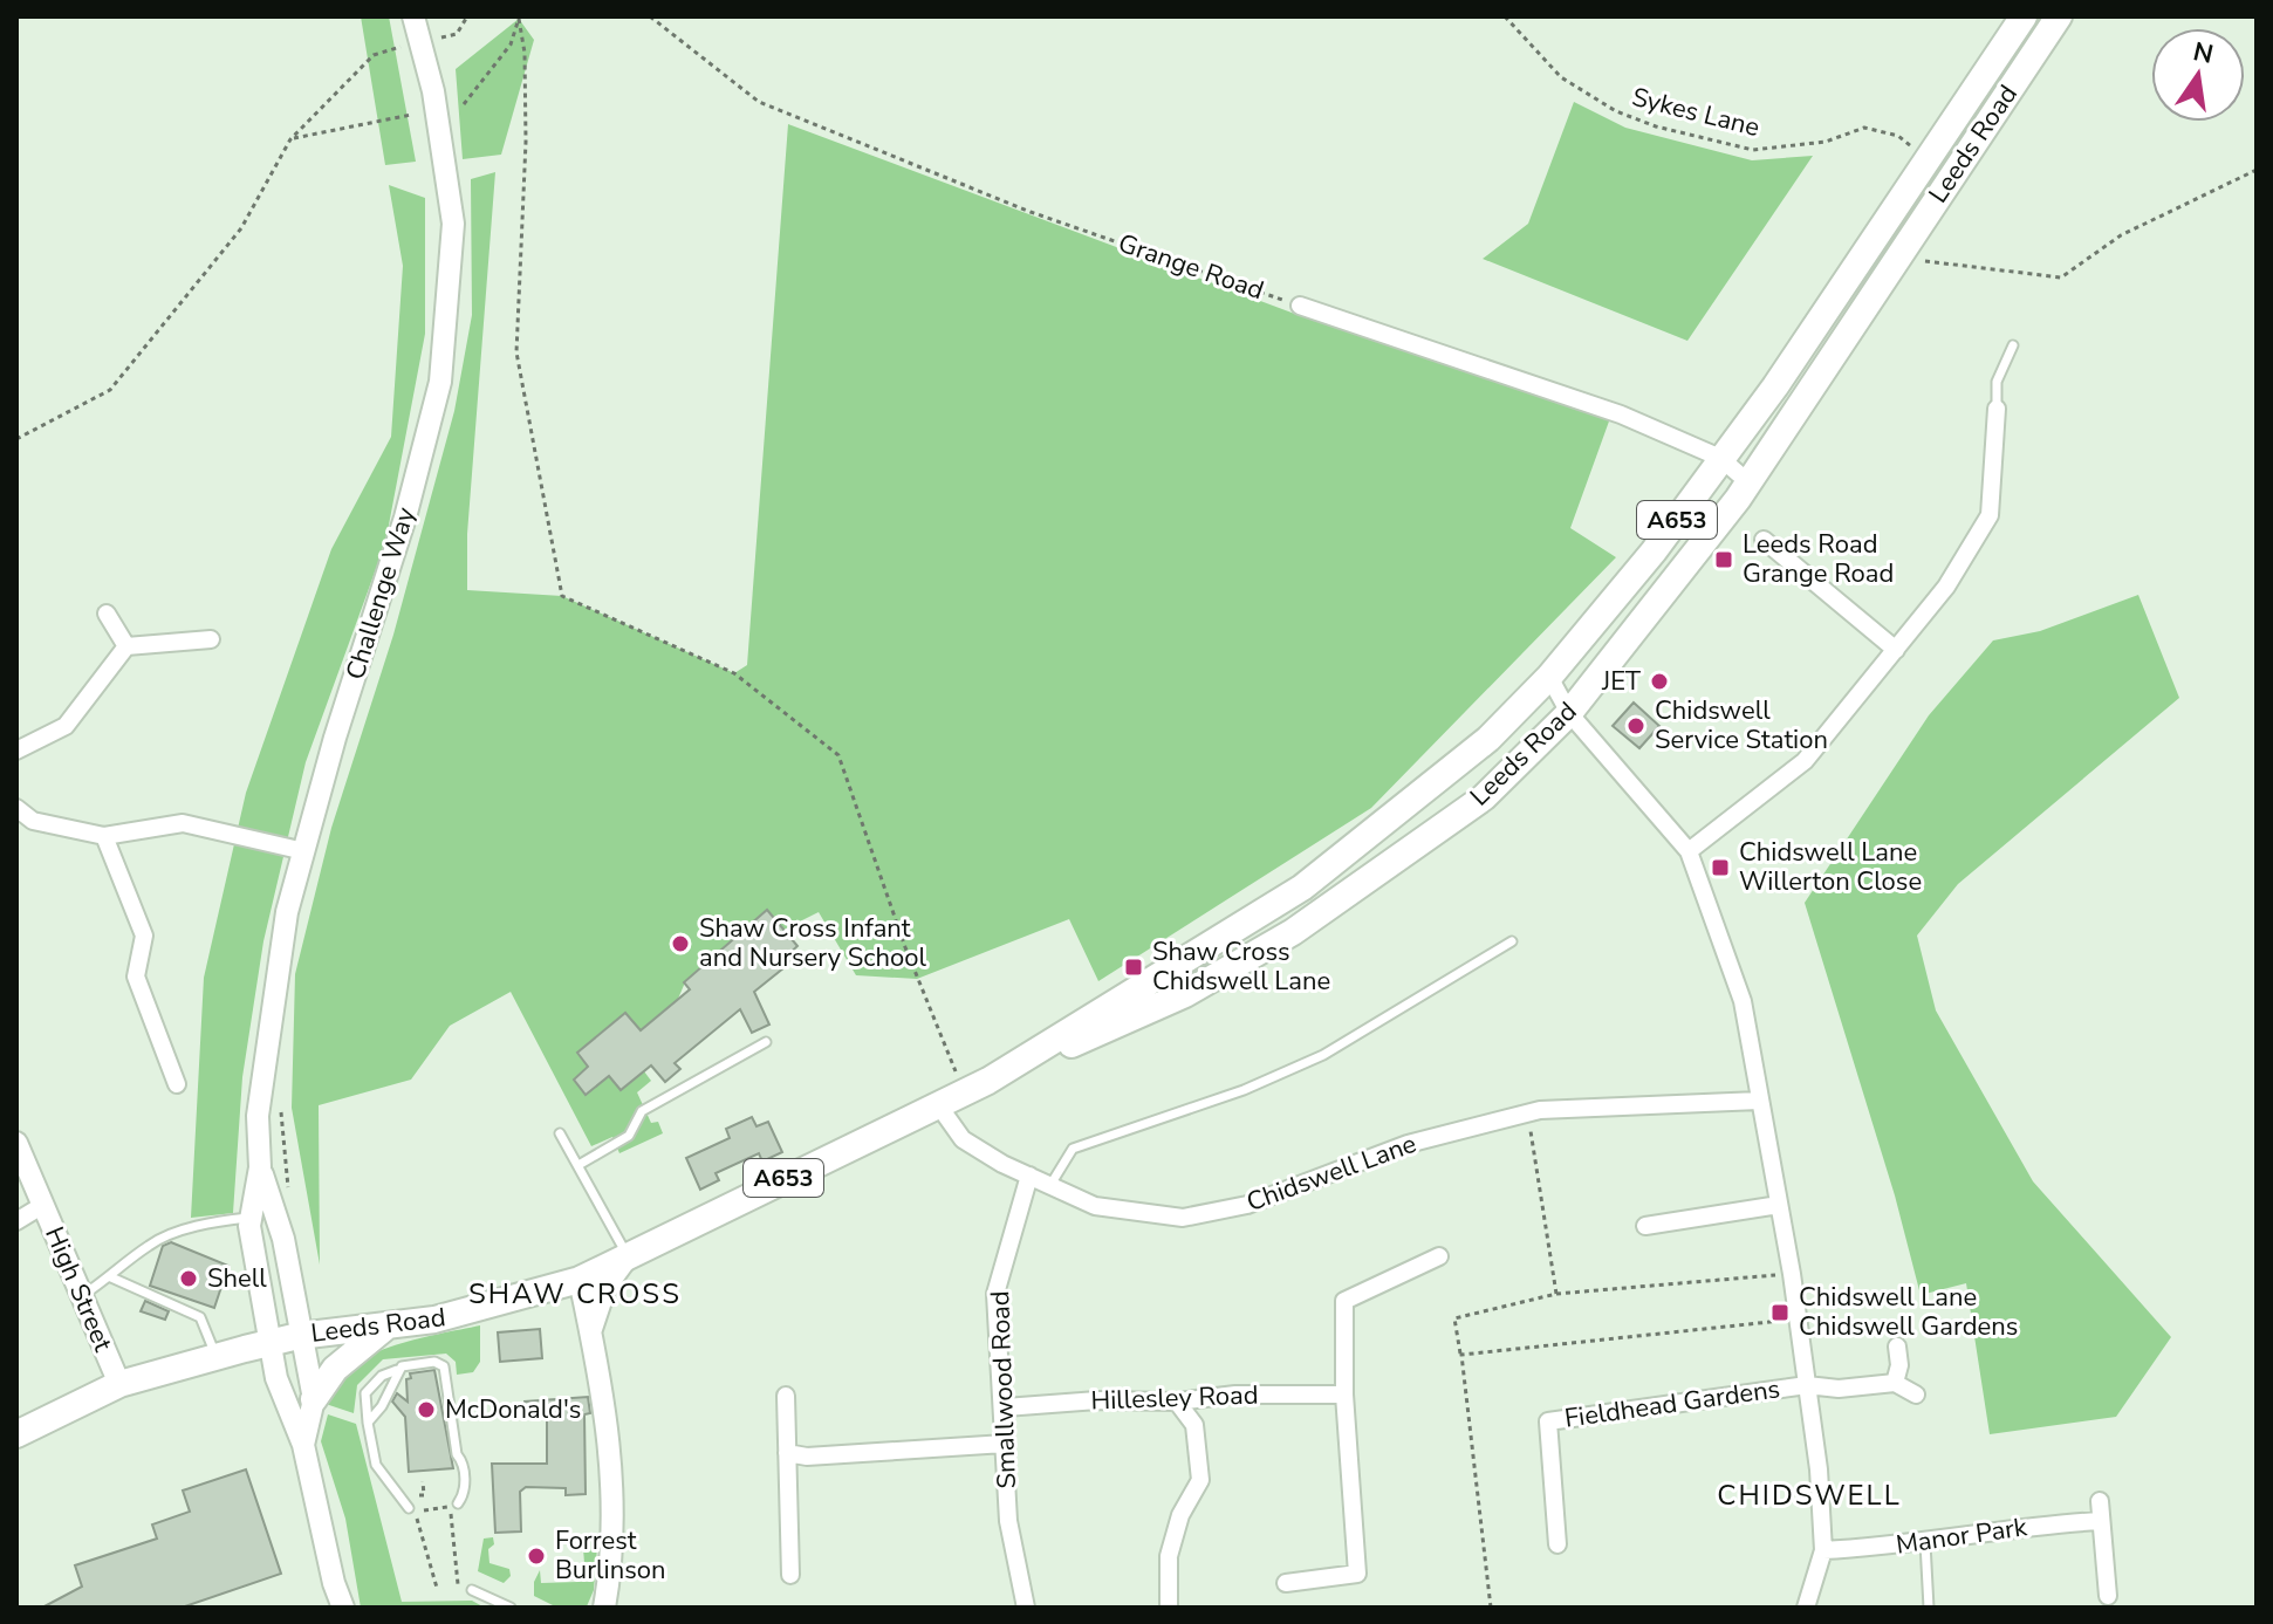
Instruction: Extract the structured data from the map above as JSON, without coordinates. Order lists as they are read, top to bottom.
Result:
{
  "streets": {
    "main road": [
      "Leeds Road",
      "A653",
      "Challenge Way",
      "High Street"
    ],
    "street": [
      "Chidswell Lane",
      "Smallwood Road",
      "Hillesley Road",
      "Fieldhead Gardens",
      "Manor Park"
    ],
    "path": ["Sykes Lane", "Grange Road"]
  },
  "crossings": [
    ["Sykes Lane", "Leeds Road"],
    ["Leeds Road", "Challenge Way"],
    ["Leeds Road", "Chidswell Lane"],
    ["Leeds Road", "High Street"],
    ["Chidswell Lane", "Smallwood Road"],
    ["Smallwood Road", "Hillesley Road"]
  ],
  "districts": ["SHAW CROSS", "CHIDSWELL"],
  "places": {
    "transit": [
      "Leeds Road Grange Road",
      "Chidswell Lane Willerton Close",
      "Shaw Cross Chidswell Lane",
      "Chidswell Lane Chidswell Gardens"
    ],
    "other": [
      "JET",
      "Chidswell Service Station",
      "Shaw Cross Infant and Nursery School",
      "Shell",
      "McDonald's",
      "Forrest Burlinson"
    ]
  },
  "north": "top"
}
